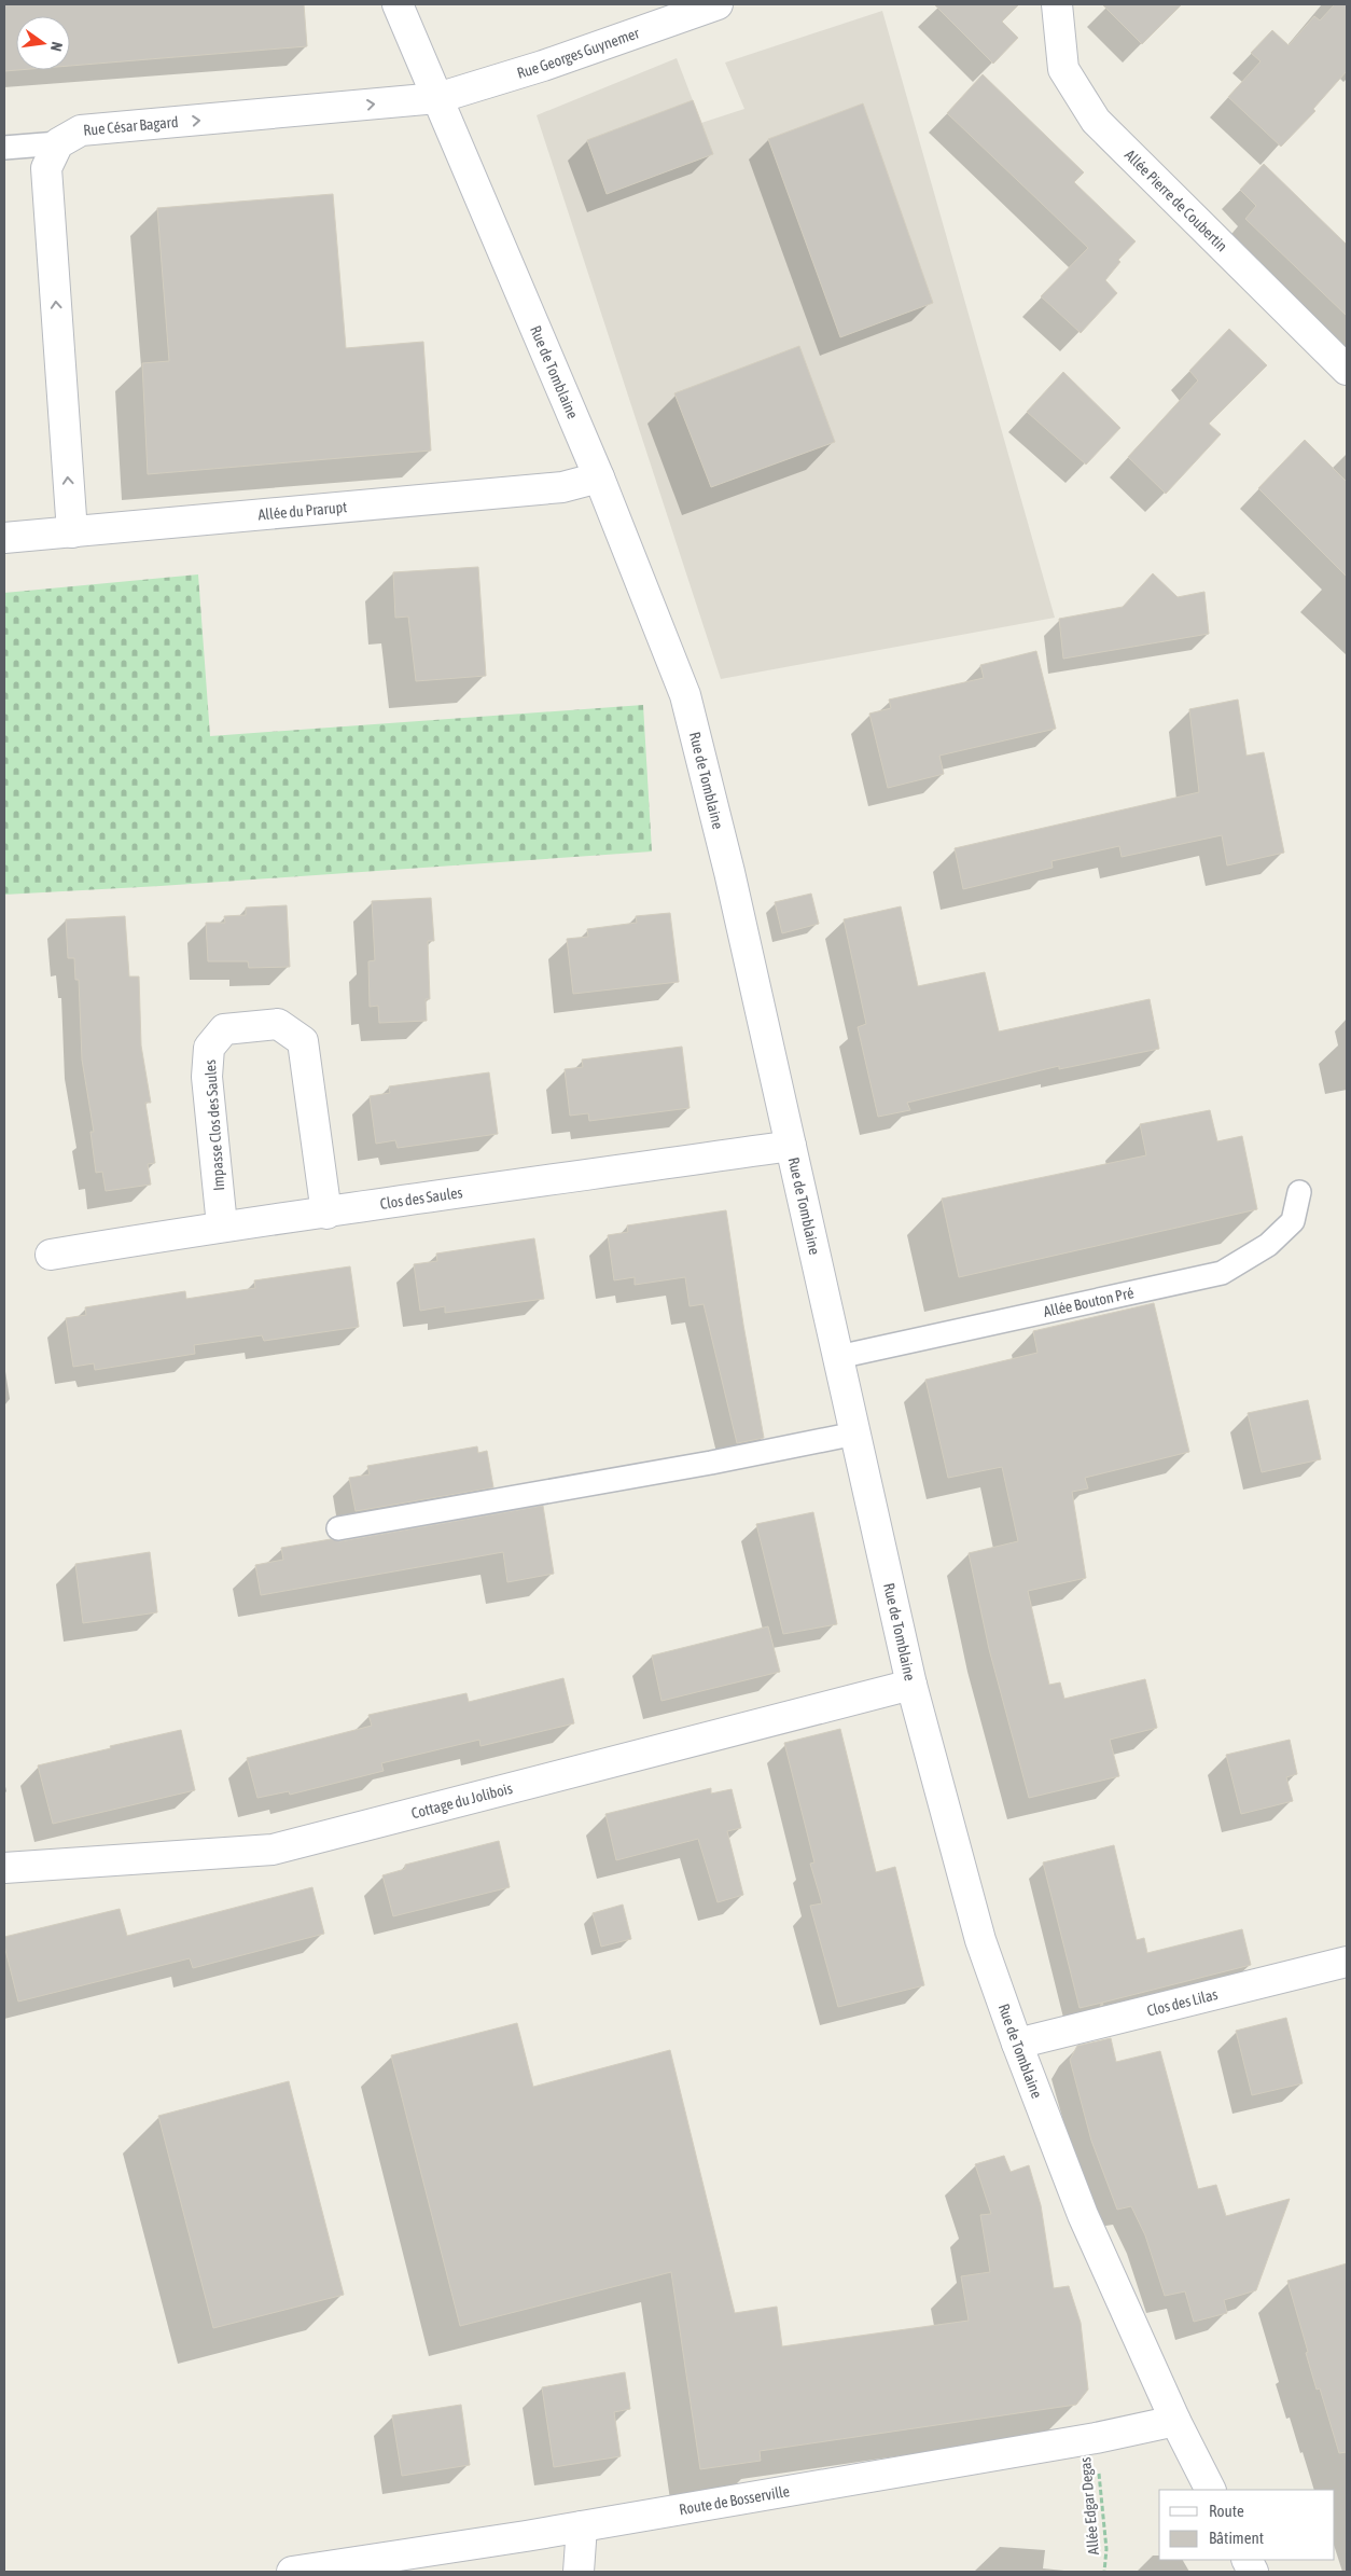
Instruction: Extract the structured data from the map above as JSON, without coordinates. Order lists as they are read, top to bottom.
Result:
{
  "streets": {
    "street": [
      "Rue Georges Guynemer",
      "Rue César Bagard",
      "Allée Pierre de Coubertin",
      "Rue de Tomblaine",
      "Allée du Prarupt",
      "Impasse Clos des Saules",
      "Clos des Saules",
      "Cottage du Jolibois",
      "Clos des Lilas",
      "Route de Bosserville"
    ],
    "lane": ["Allée Bouton Pré"],
    "path": ["Allée Edgar Degas"]
  },
  "crossings": [
    ["Rue Georges Guynemer", "Rue César Bagard"],
    ["Rue Georges Guynemer", "Rue de Tomblaine"],
    ["Rue César Bagard", "Rue de Tomblaine"],
    ["Rue de Tomblaine", "Allée du Prarupt"],
    ["Rue de Tomblaine", "Clos des Saules"],
    ["Rue de Tomblaine", "Allée Bouton Pré"],
    ["Rue de Tomblaine", "Cottage du Jolibois"],
    ["Rue de Tomblaine", "Clos des Lilas"],
    ["Rue de Tomblaine", "Route de Bosserville"],
    ["Impasse Clos des Saules", "Clos des Saules"],
    ["Route de Bosserville", "Allée Edgar Degas"]
  ],
  "one_way": ["Rue César Bagard"],
  "legend": ["Route", "Bâtiment"],
  "north": "right"
}
